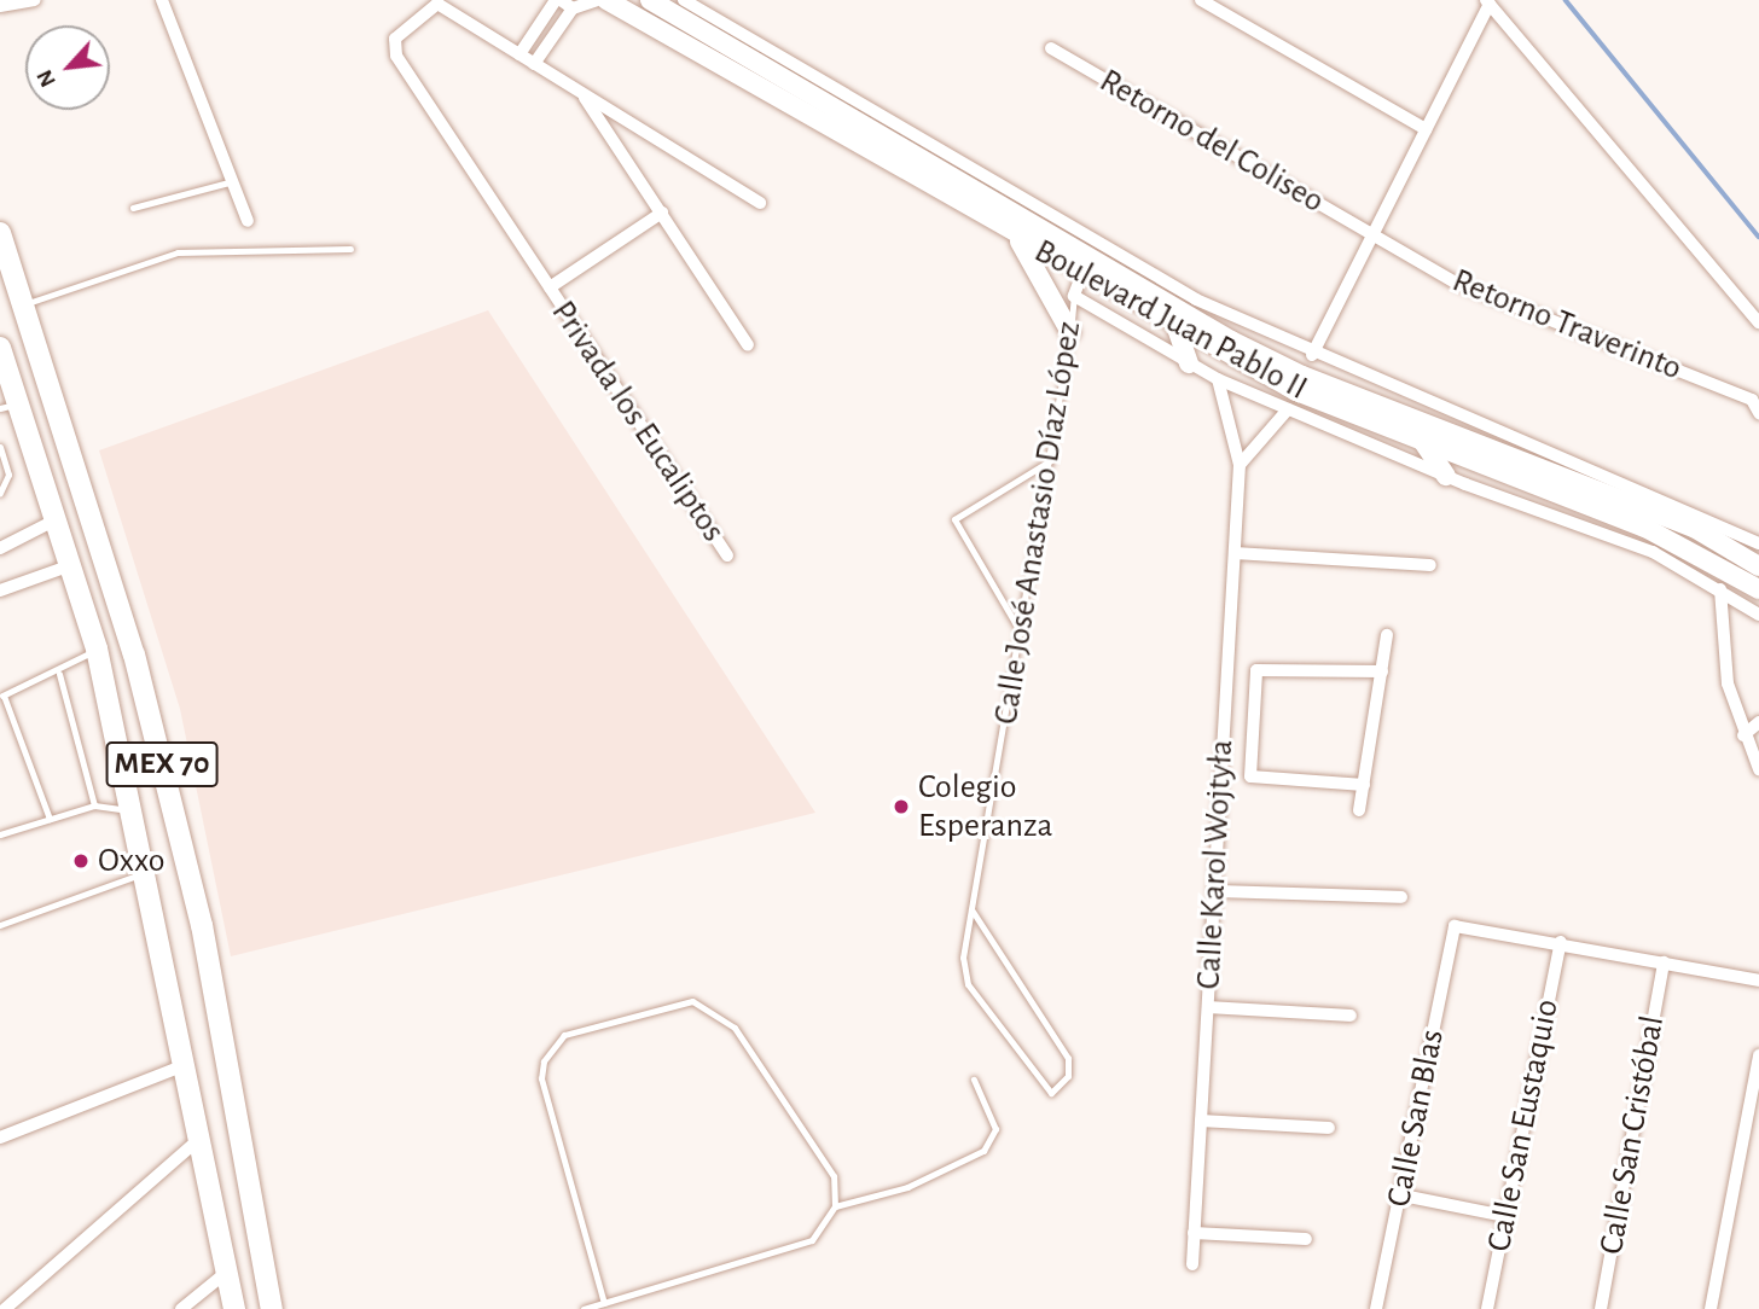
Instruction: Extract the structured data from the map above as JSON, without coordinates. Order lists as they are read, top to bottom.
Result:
{
  "streets": {
    "main road": ["Boulevard Juan Pablo II", "MEX 70"],
    "street": [
      "Retorno del Coliseo",
      "Retorno Traverinto",
      "Privada los Eucaliptos",
      "Calle José Anastasio Díaz López",
      "Calle Karol Wojtyła",
      "Calle San Blas",
      "Calle San Eustaquio",
      "Calle San Cristóbal"
    ]
  },
  "crossings": [
    ["Retorno del Coliseo", "Retorno Traverinto"],
    ["Boulevard Juan Pablo II", "Calle José Anastasio Díaz López"],
    ["Calle San Blas", "Calle San Eustaquio"]
  ],
  "places": ["Colegio Esperanza", "Oxxo"],
  "north": "bottom left"
}
